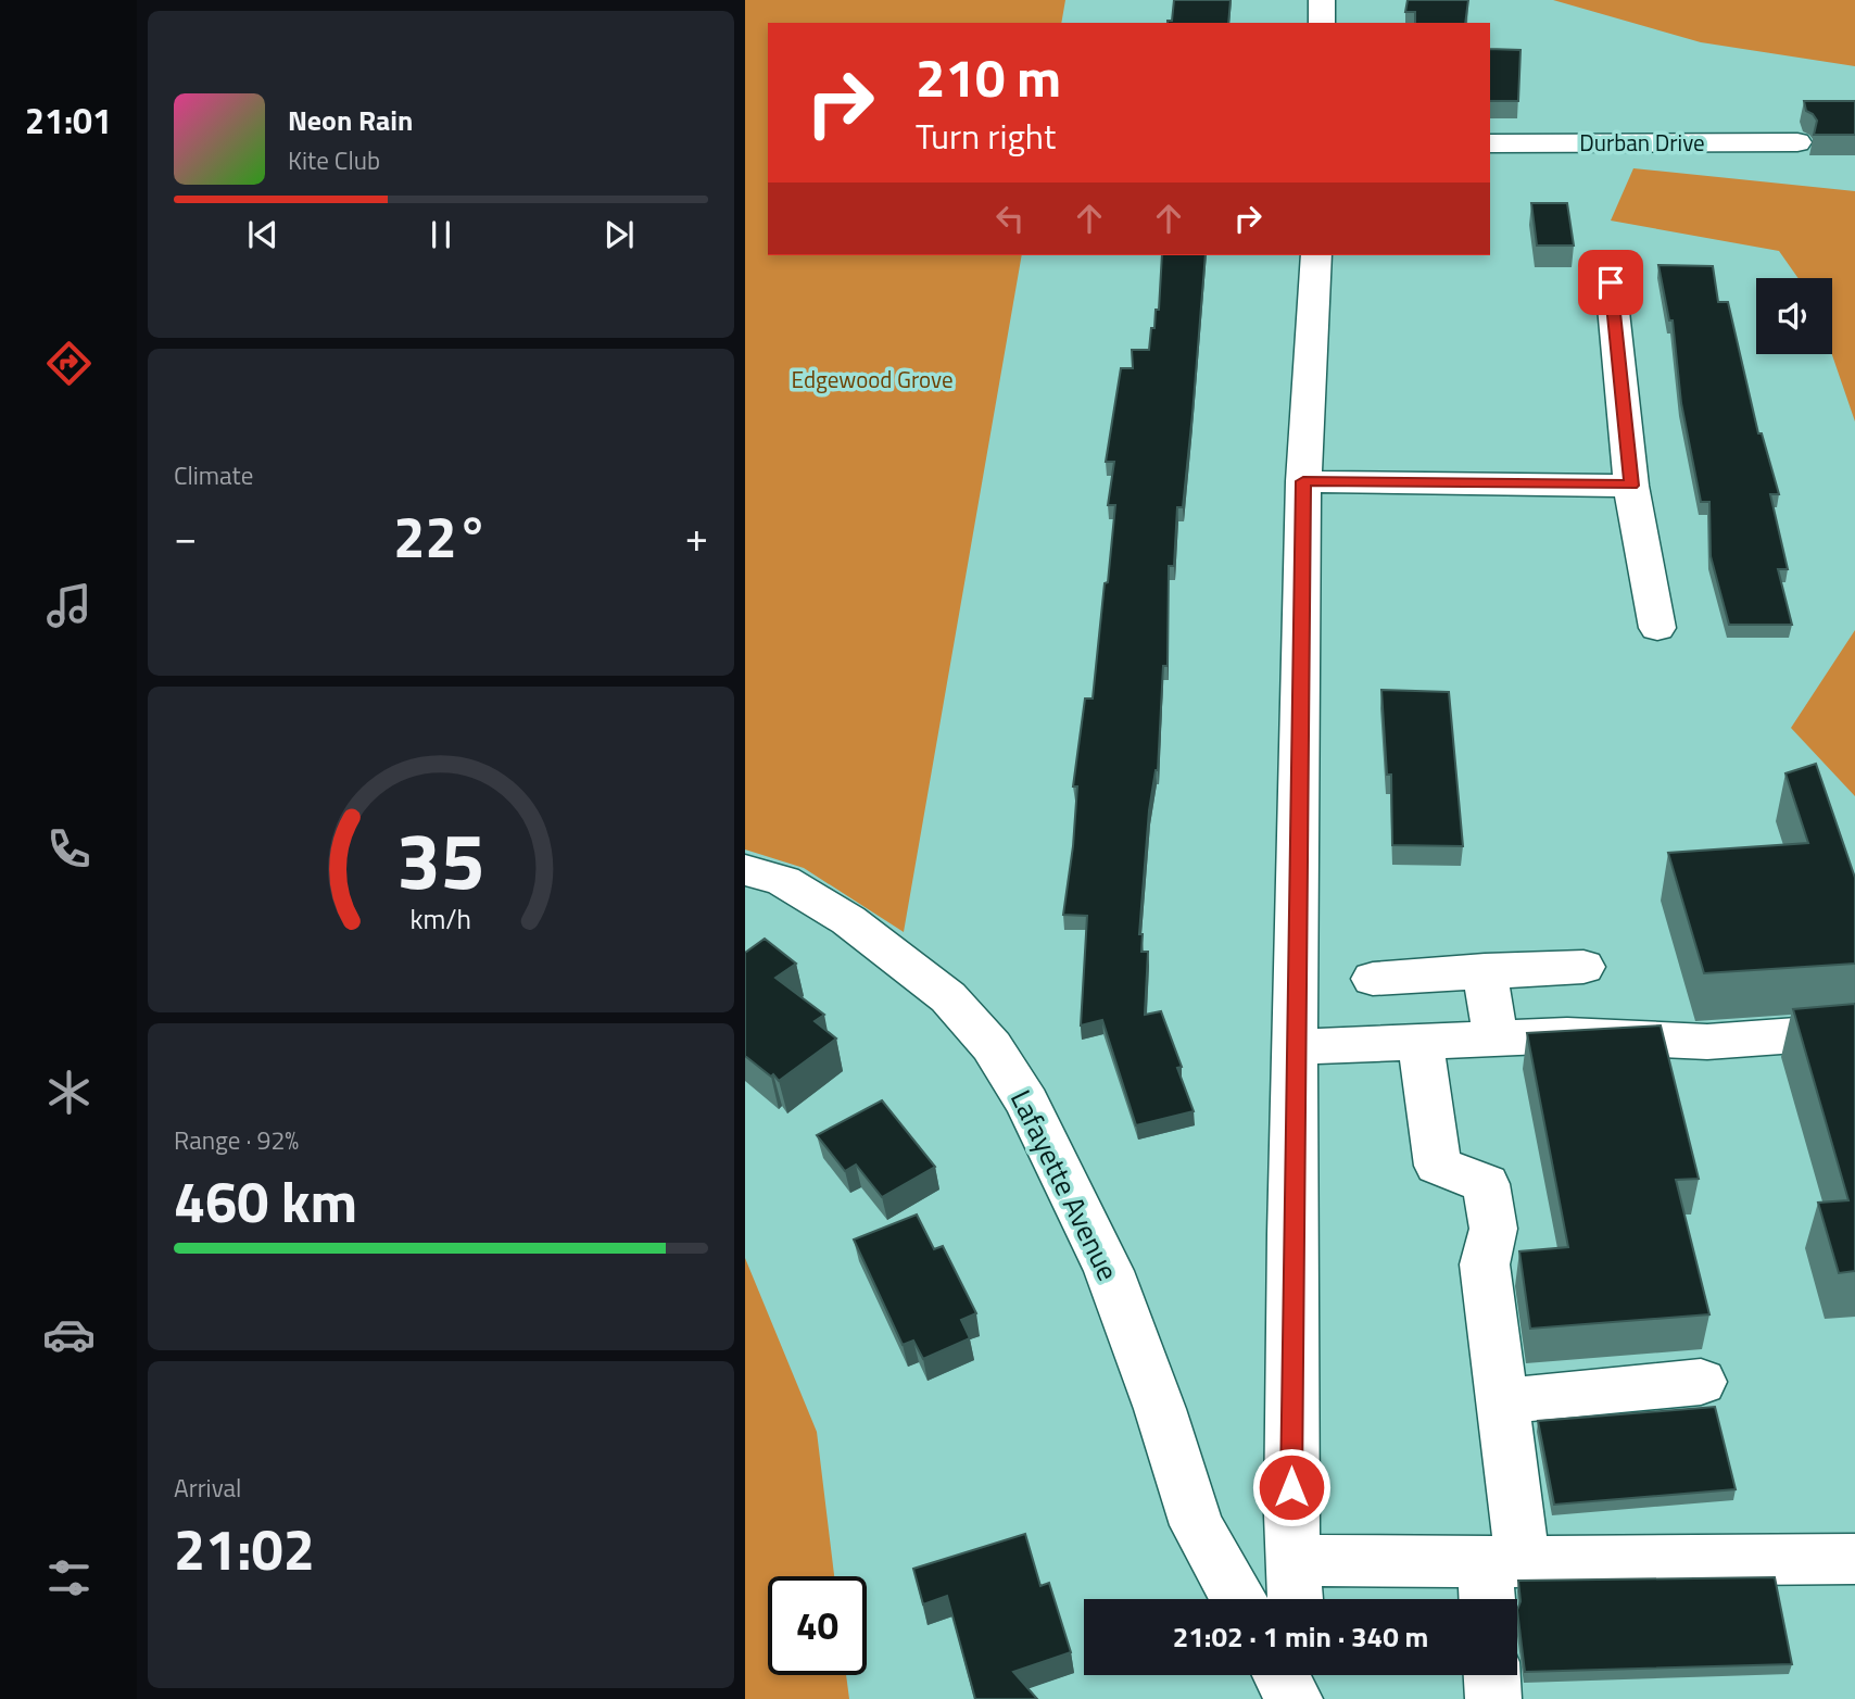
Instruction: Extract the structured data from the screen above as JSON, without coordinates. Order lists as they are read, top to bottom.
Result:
{
  "streets": {
    "street": ["Durban Drive", "Lafayette Avenue"]
  },
  "parks": ["Edgewood Grove"],
  "page": {
    "tabs": "21:01",
    "turn": ["210 m", "Turn right"],
    "song": ["Neon Rain", "Kite Club"],
    "tile": [
      "Climate",
      ["Range · 92%", "460 km"],
      ["Arrival", "21:02"]
    ],
    "heat": ["−", "22°", "+"],
    "limit": "40",
    "trip": "21:02 · 1 min · 340 m",
    "gauge": ["35", "km/h"]
  }
}
